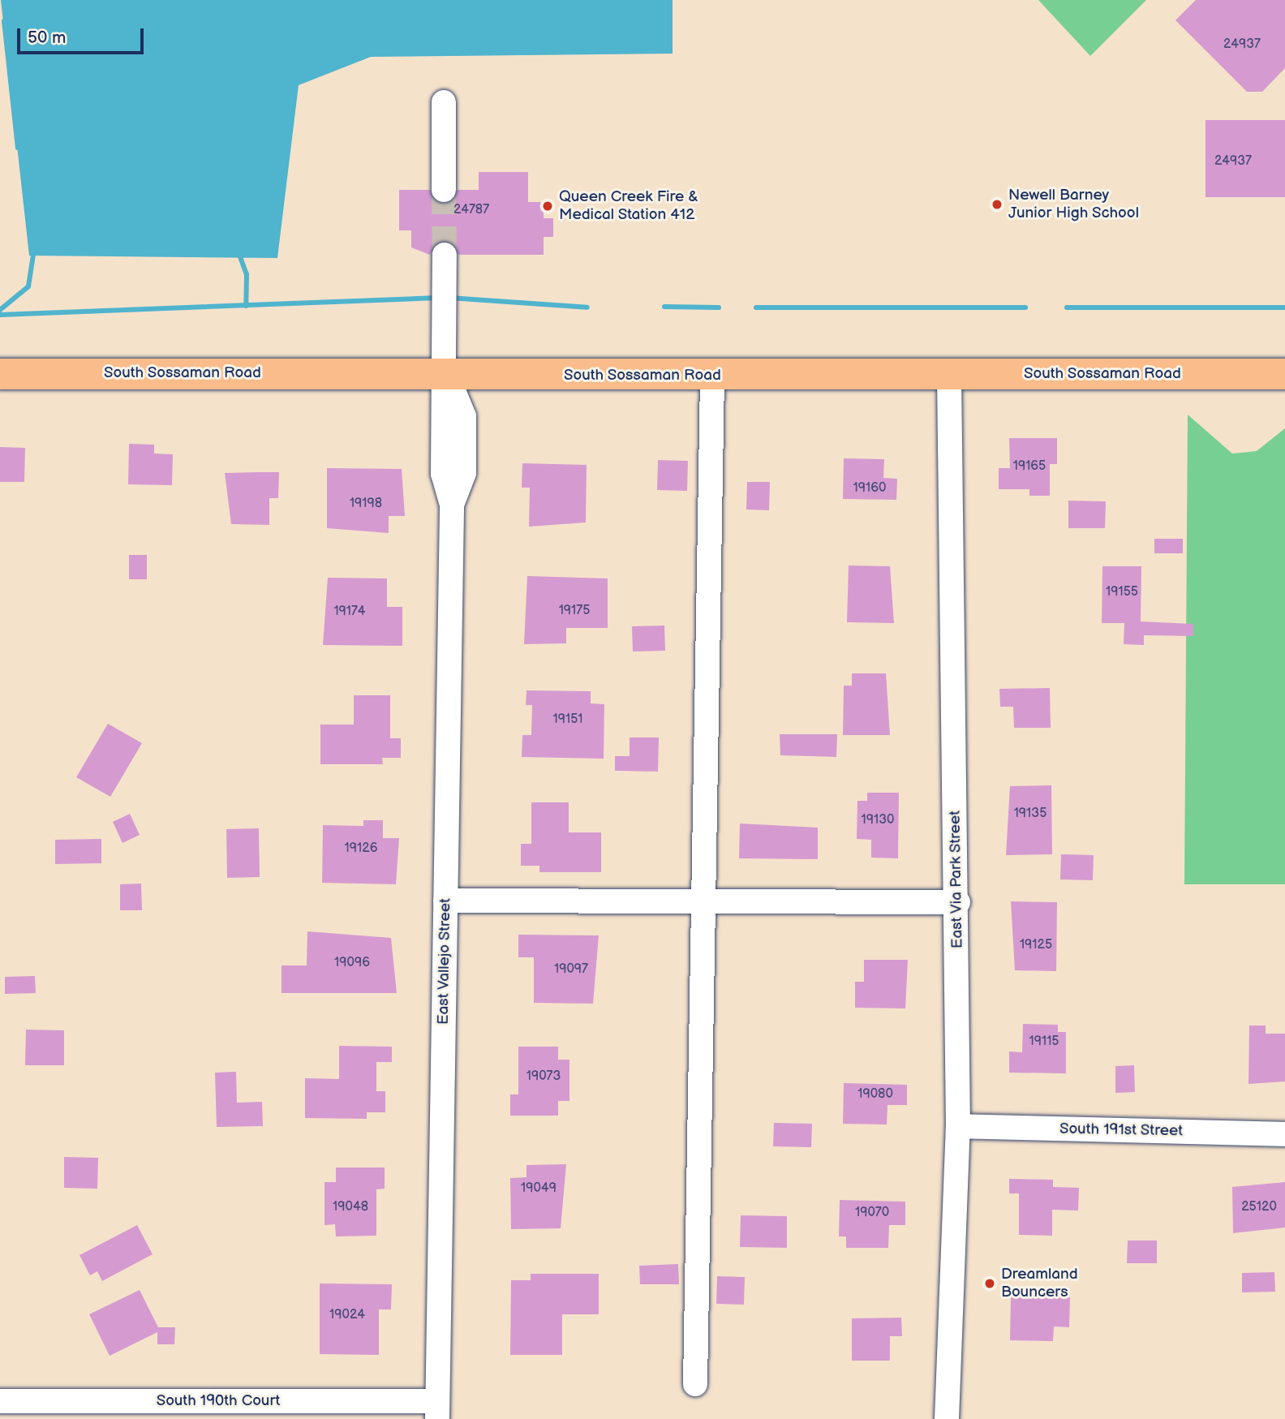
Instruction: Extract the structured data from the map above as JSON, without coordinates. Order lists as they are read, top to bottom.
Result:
{
  "streets": {
    "main road": ["South Sossaman Road"],
    "street": [
      "East Via Park Street",
      "East Vallejo Street",
      "South 191st Street",
      "South 190th Court"
    ]
  },
  "crossings": [
    ["South Sossaman Road", "East Via Park Street"],
    ["South Sossaman Road", "East Vallejo Street"],
    ["East Via Park Street", "South 191st Street"],
    ["East Vallejo Street", "South 190th Court"]
  ],
  "places": ["Newell Barney Junior High School", "Queen Creek Fire & Medical Station 412", "Dreamland Bouncers"],
  "house_numbers": [
    "24937",
    "24937",
    "24787",
    "19165",
    "19160",
    "19198",
    "19155",
    "19175",
    "19174",
    "19151",
    "19135",
    "19130",
    "19126",
    "19125",
    "19096",
    "19097",
    "19115",
    "19073",
    "19080",
    "19049",
    "19048",
    "25120",
    "19070",
    "19024"
  ],
  "scale_bar": "50 m"
}
